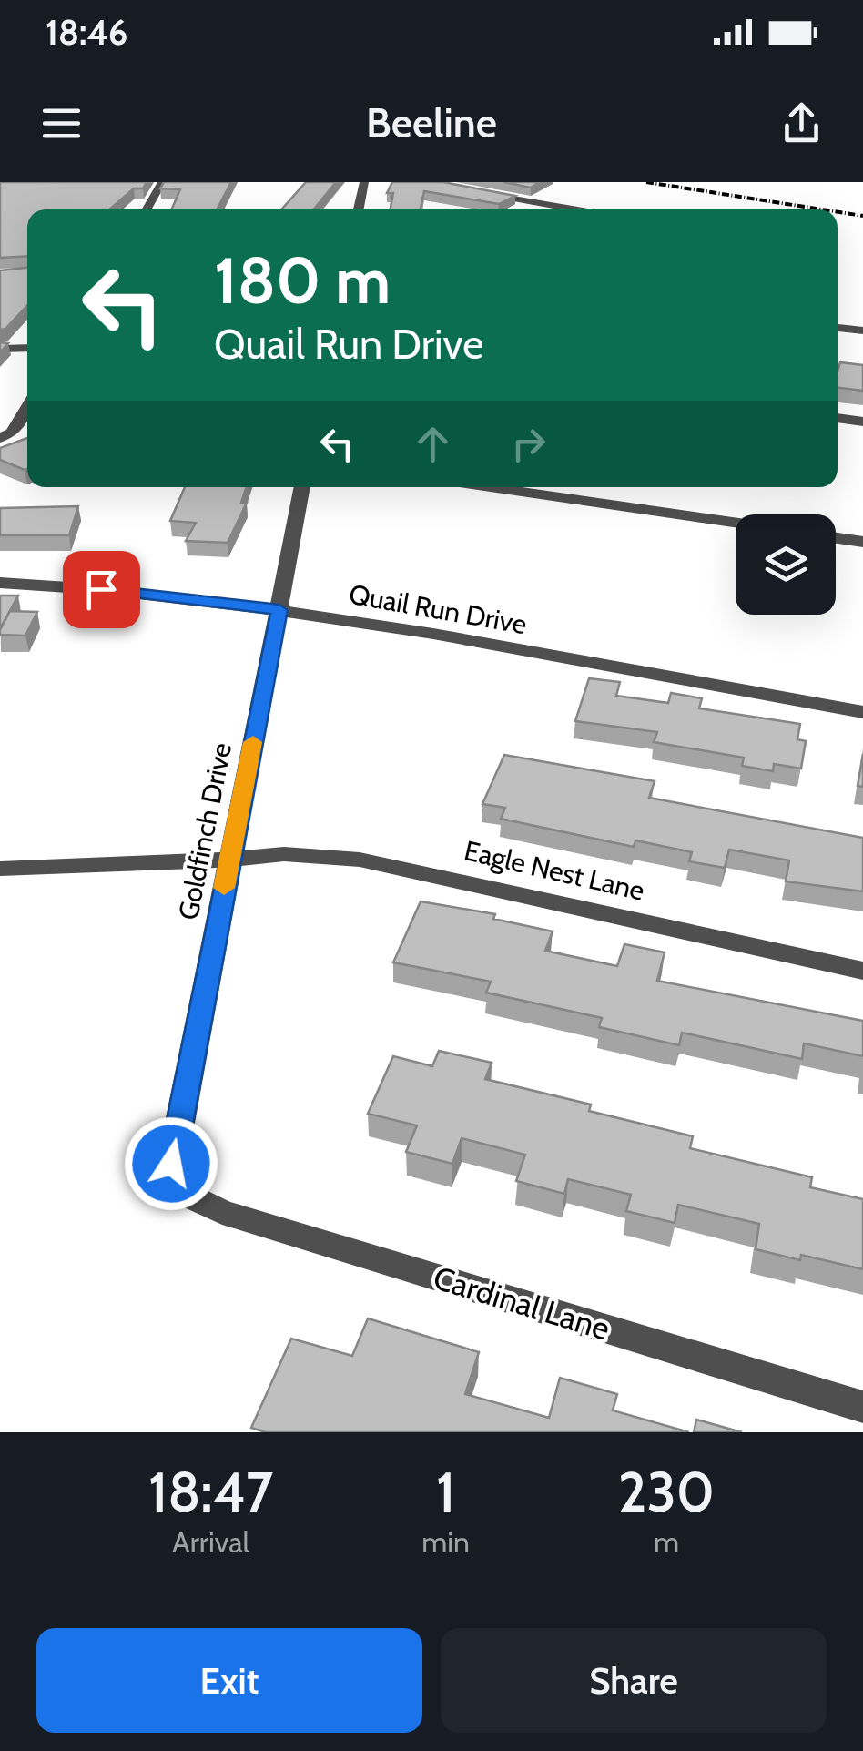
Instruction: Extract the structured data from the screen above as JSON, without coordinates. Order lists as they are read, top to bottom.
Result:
{
  "streets": {
    "street": [
      "Quail Run Drive",
      "Goldfinch Drive",
      "Eagle Nest Lane",
      "Cardinal Lane"
    ]
  },
  "crossings": [
    ["Quail Run Drive", "Goldfinch Drive"],
    ["Goldfinch Drive", "Eagle Nest Lane"],
    ["Goldfinch Drive", "Cardinal Lane"]
  ],
  "page": {
    "status": "18:46",
    "header": "Beeline",
    "turn": ["180 m", "Quail Run Drive"],
    "eta": [
      "18:47",
      "Arrival",
      "1",
      "min",
      "230",
      "m"
    ],
    "buttons": ["Exit", "Share"]
  }
}
